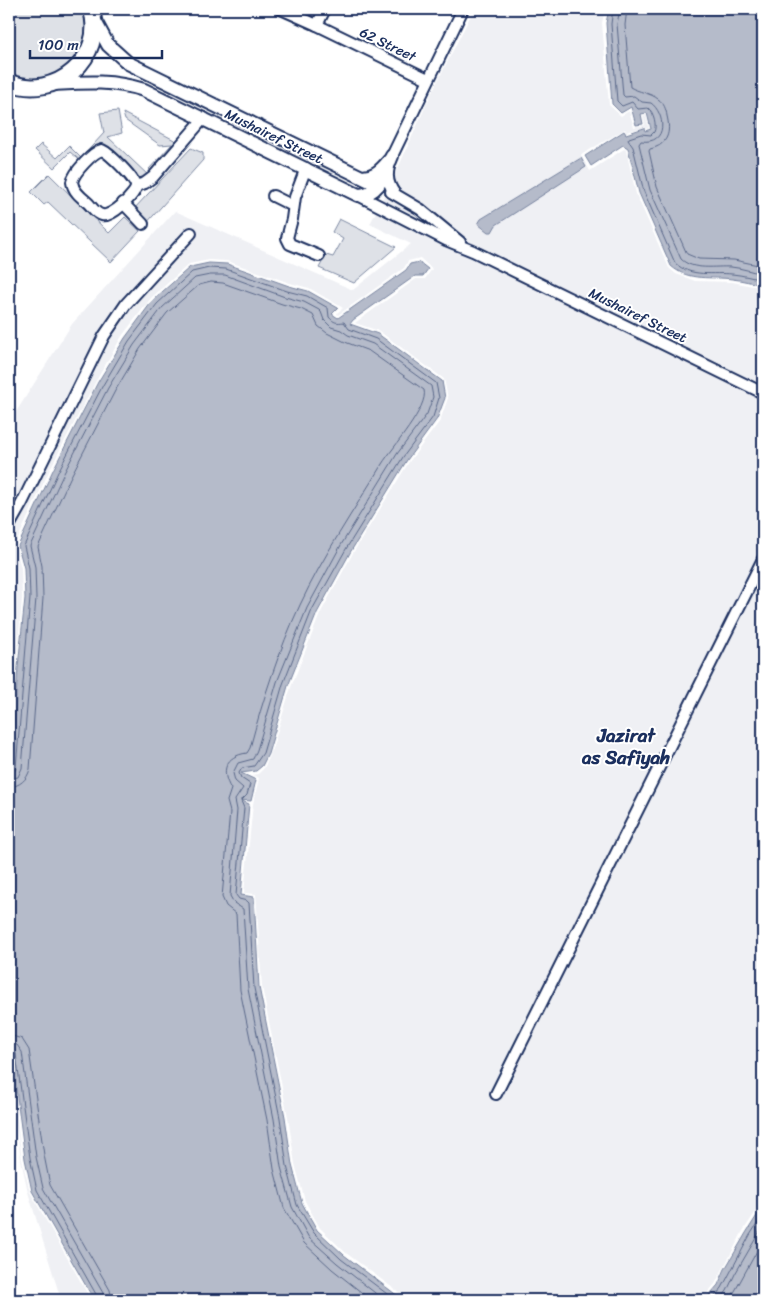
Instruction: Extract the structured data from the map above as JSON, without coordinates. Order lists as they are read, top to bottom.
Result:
{
  "streets": {
    "street": ["62 Street", "Mushairef Street"]
  },
  "districts": ["Jazirat as Safiyah"],
  "scale_bar": "100 m"
}
